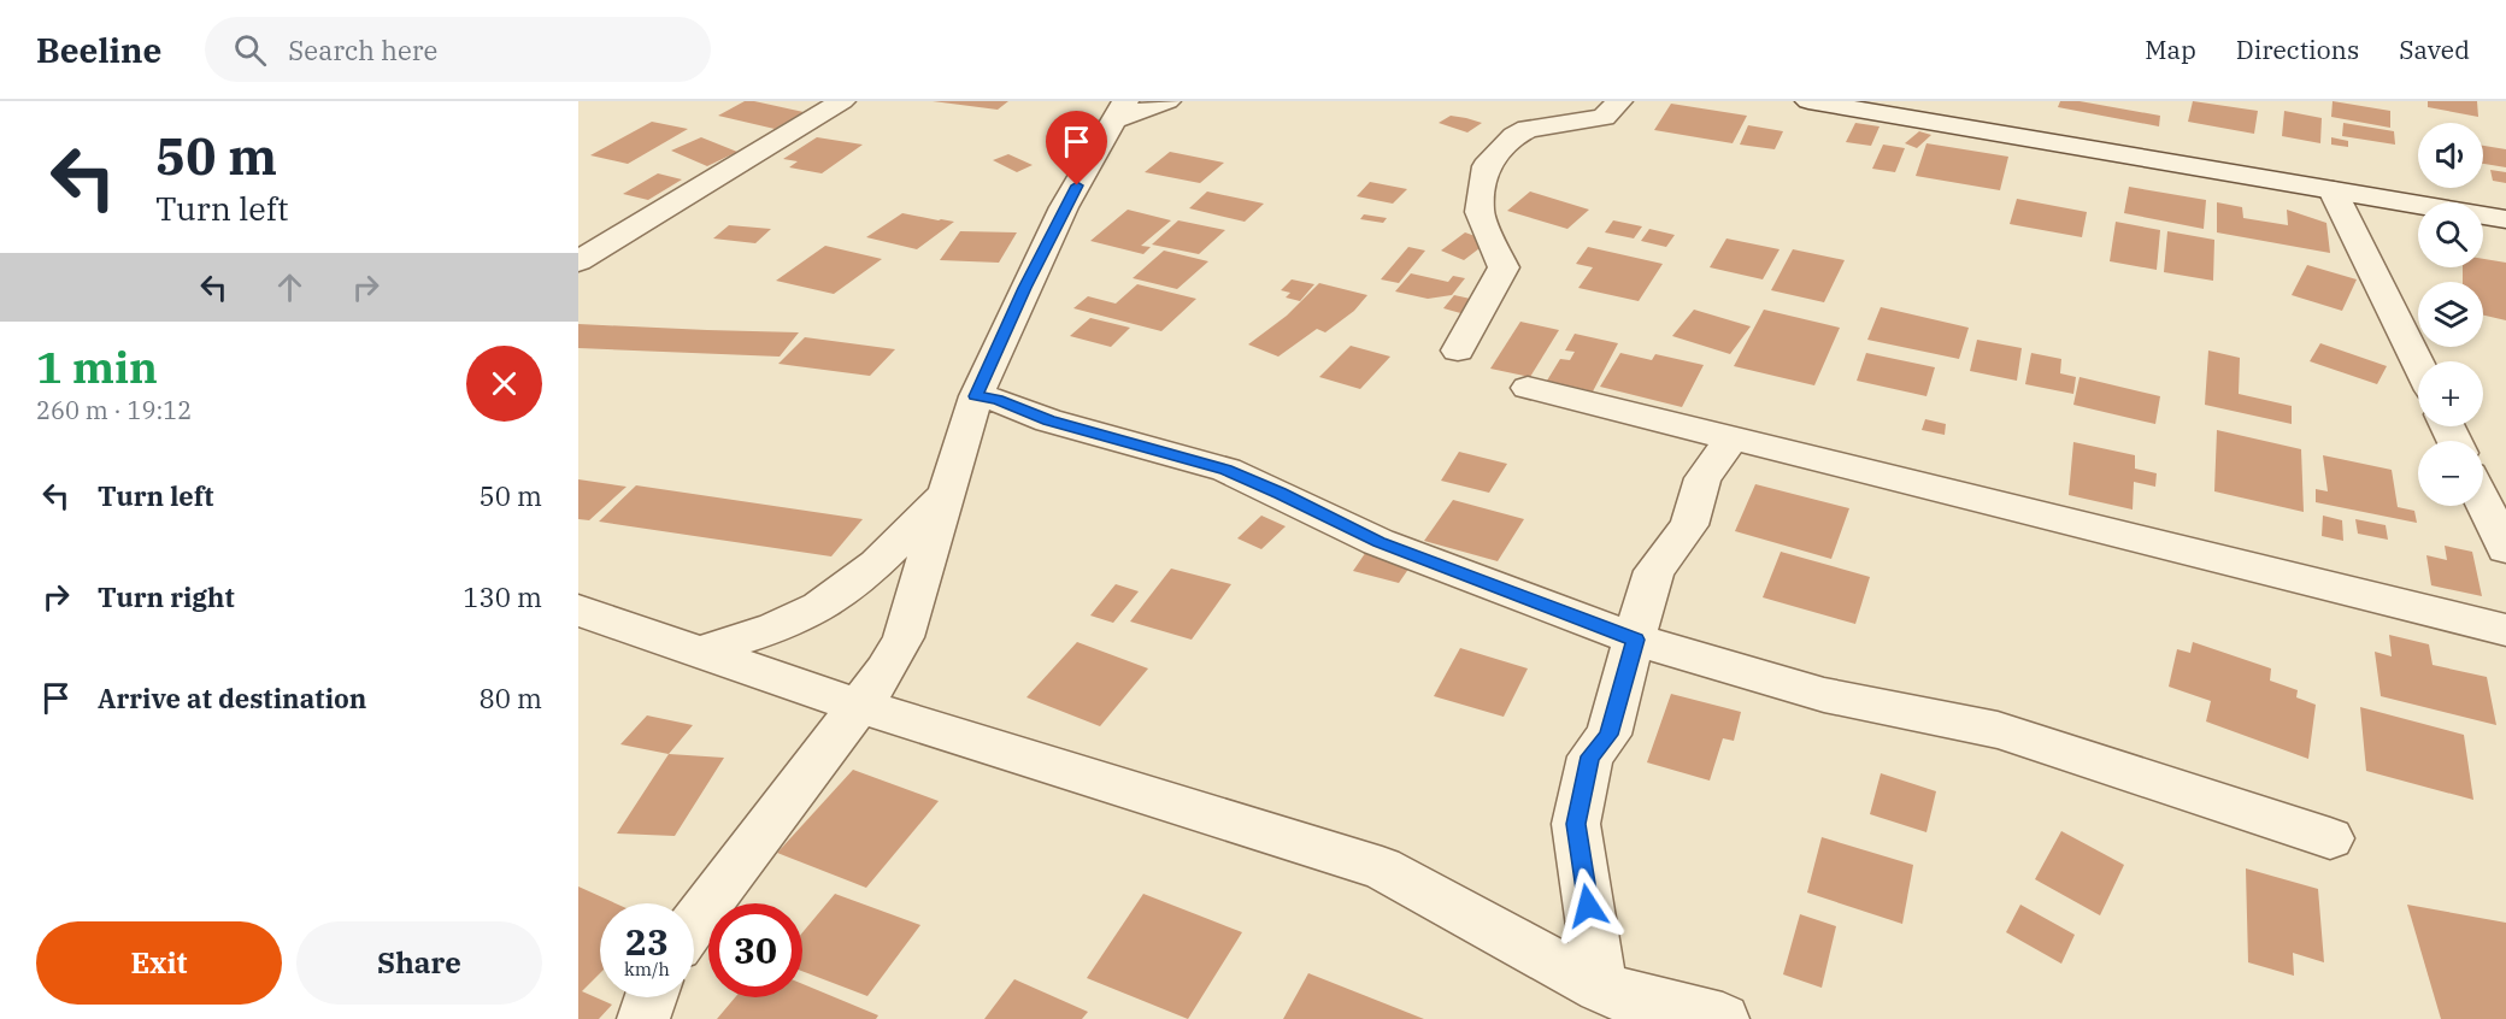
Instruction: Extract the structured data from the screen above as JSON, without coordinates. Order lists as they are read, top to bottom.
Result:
{
  "page": {
    "header": "Beeline",
    "search": "Search here",
    "nav": ["Map", "Directions", "Saved"],
    "turn": ["50 m", "Turn left"],
    "map_buttons": ["+", "−"],
    "heading": ["1 min", "260 m · 19:12"],
    "list": [
      {
        "name": "Turn left",
        "value": "50 m"
      },
      {
        "name": "Turn right",
        "value": "130 m"
      },
      {
        "name": "Arrive at destination",
        "value": "80 m"
      }
    ],
    "speed": "23 km/h",
    "limit": "30",
    "buttons": ["Exit", "Share"]
  }
}
